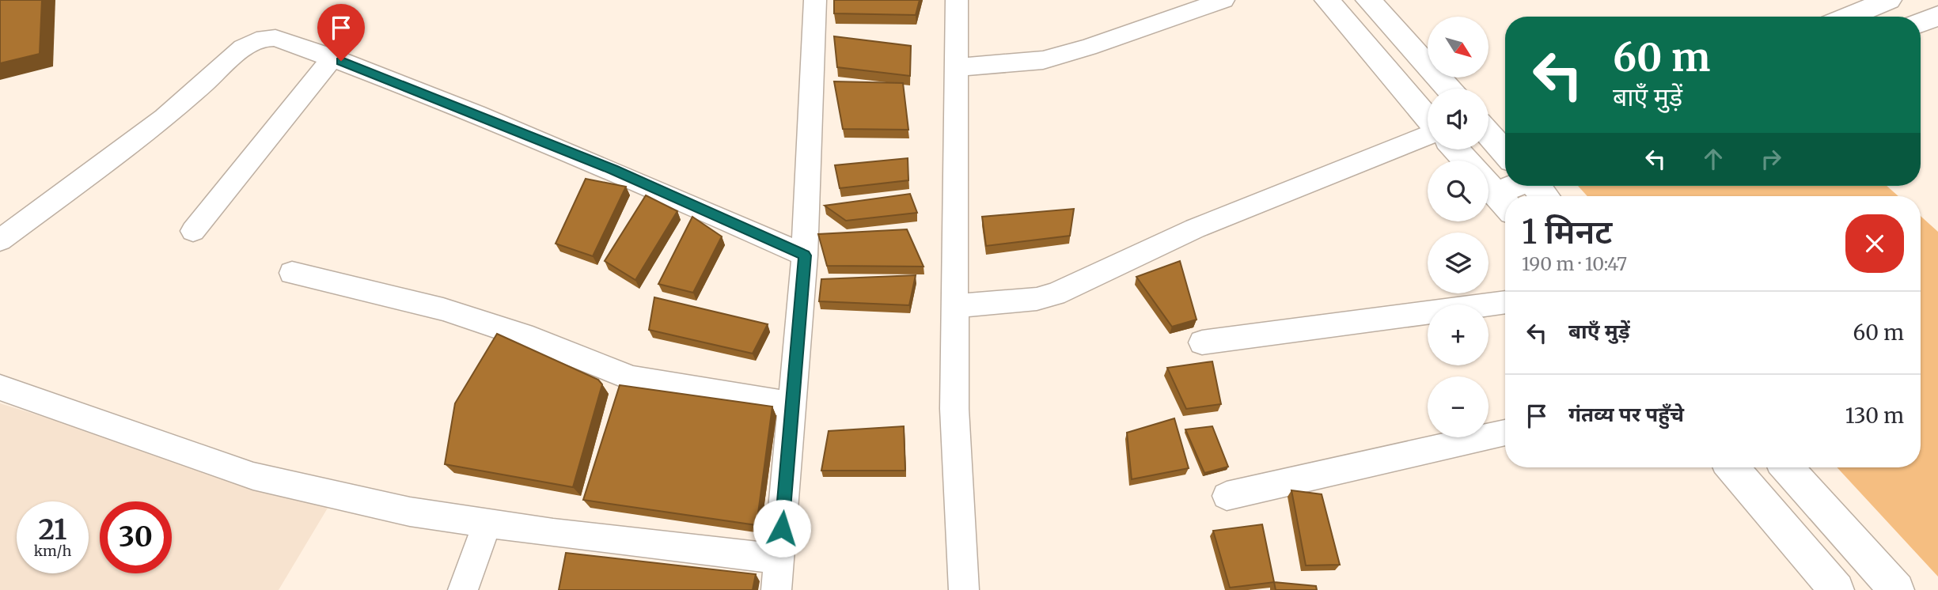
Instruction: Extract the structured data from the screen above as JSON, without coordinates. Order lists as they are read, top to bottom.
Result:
{
  "north": "bottom right",
  "page": {
    "map_buttons": ["+", "−"],
    "turn": ["60 m", "बाएँ मुड़ें"],
    "heading": ["1 मिनट", "190 m · 10:47"],
    "list": [
      {
        "name": "बाएँ मुड़ें",
        "value": "60 m"
      },
      {
        "name": "गंतव्य पर पहुँचे",
        "value": "130 m"
      }
    ],
    "speed": "21 km/h",
    "limit": "30"
  }
}
